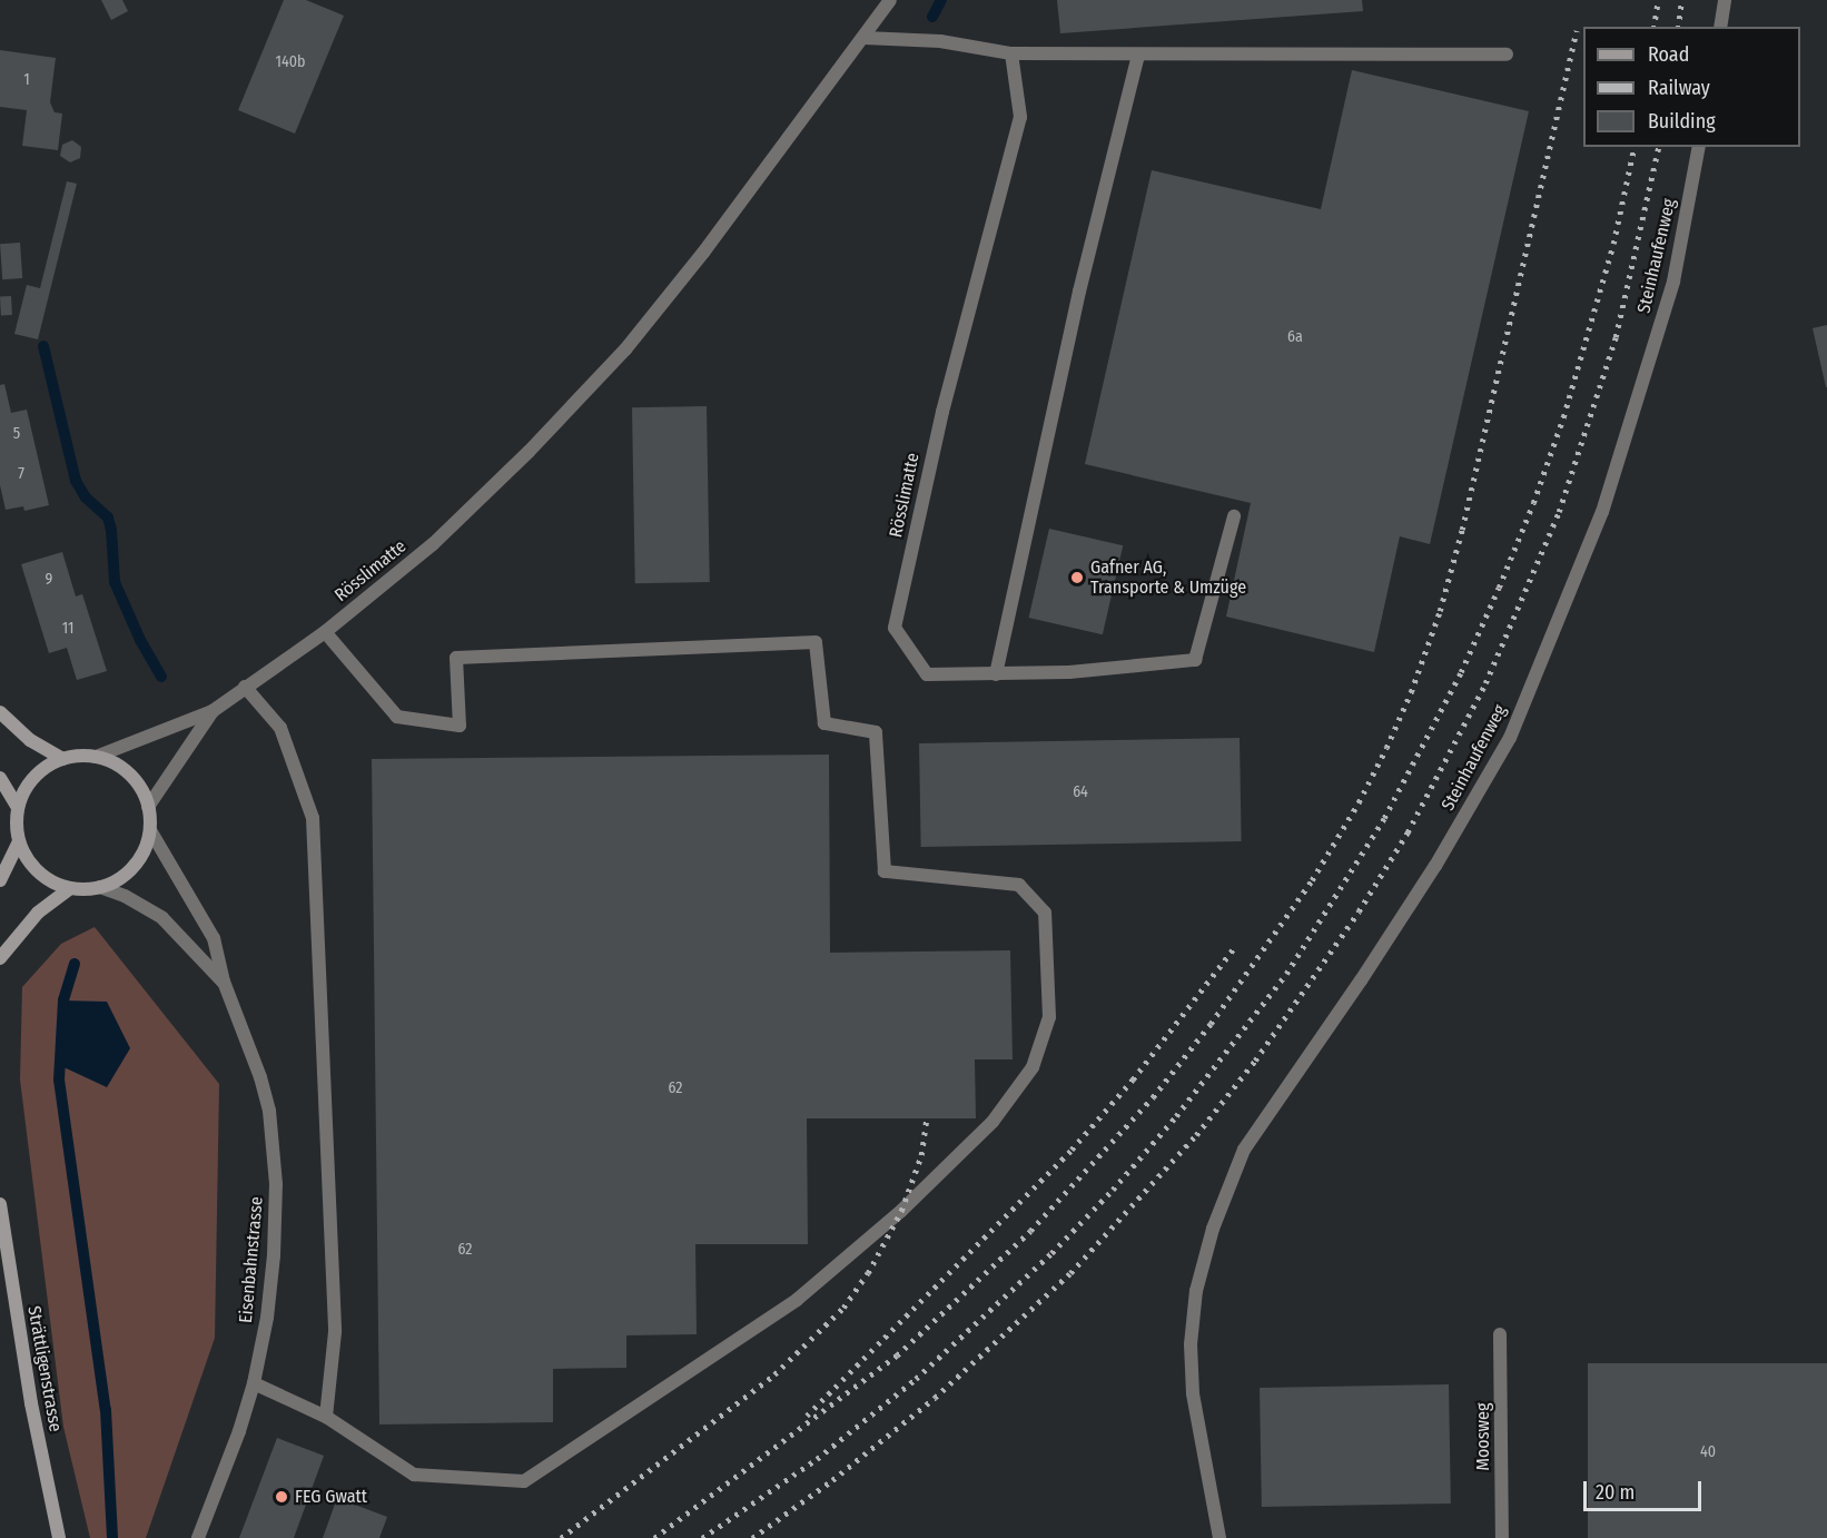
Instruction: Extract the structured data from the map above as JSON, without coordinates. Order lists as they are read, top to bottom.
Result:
{
  "streets": {
    "main road": ["Strättligenstrasse"],
    "street": [
      "Steinhaufenweg",
      "Rösslimatte",
      "Eisenbahnstrasse",
      "Moosweg"
    ]
  },
  "crossings": [
    ["Rösslimatte", "Eisenbahnstrasse"]
  ],
  "places": ["Gafner AG, Transporte & Umzüge", "FEG Gwatt"],
  "house_numbers": [
    "140b",
    "1",
    "6a",
    "5",
    "7",
    "9",
    "11",
    "64",
    "62",
    "62",
    "40"
  ],
  "legend": ["Road", "Railway", "Building"],
  "scale_bar": "20 m"
}
